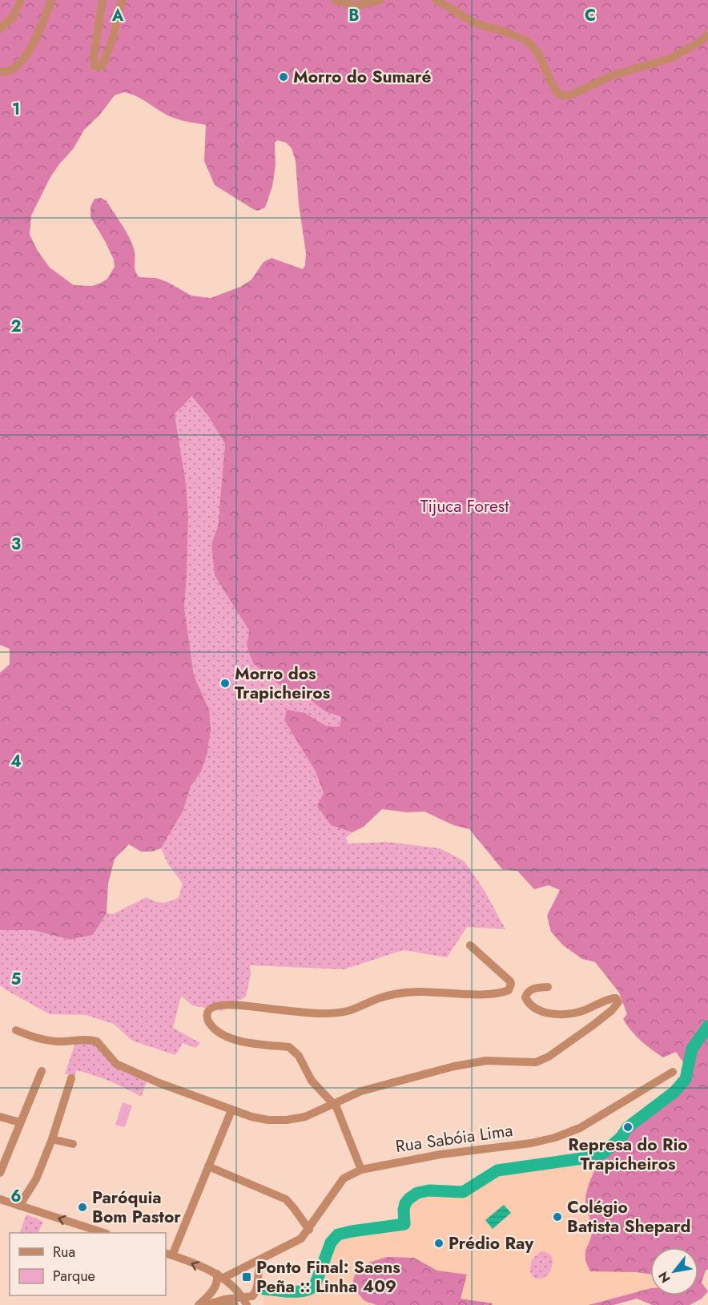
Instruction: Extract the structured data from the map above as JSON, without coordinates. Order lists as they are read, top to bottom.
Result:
{
  "streets": {
    "street": ["Rua Sabóia Lima"]
  },
  "parks": ["Tijuca Forest"],
  "places": {
    "other": [
      "Morro do Sumaré",
      "Morro dos Trapicheiros",
      "Represa do Rio Trapicheiros",
      "Paróquia Bom Pastor",
      "Colégio Batista Shepard",
      "Prédio Ray"
    ],
    "transit": ["Ponto Final: Saens Peña :: Linha 409"]
  },
  "legend": ["Rua", "Parque"],
  "north": "bottom left",
  "grid": {
    "columns": ["A", "B", "C"],
    "rows": [
      "1",
      "2",
      "3",
      "4",
      "5",
      "6"
    ]
  }
}
